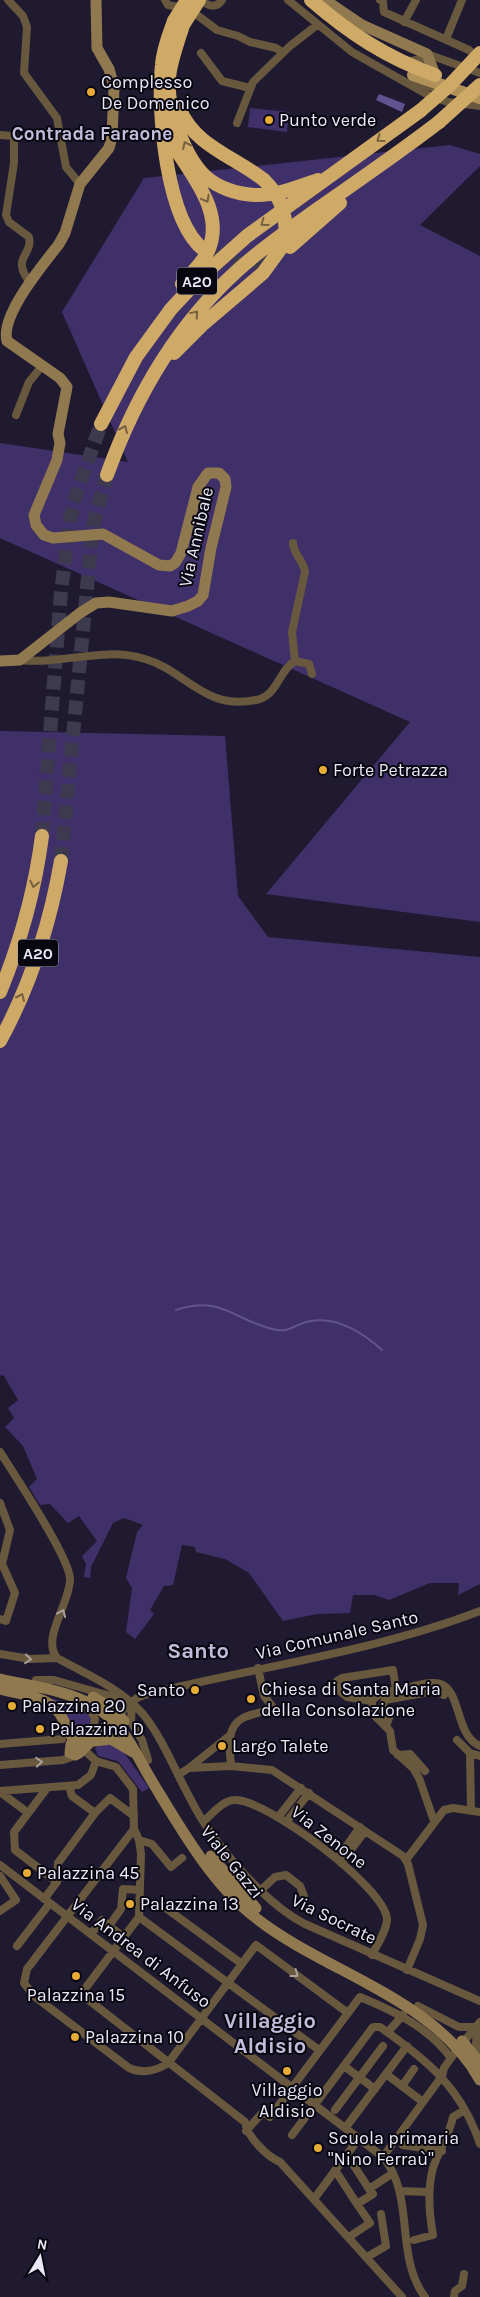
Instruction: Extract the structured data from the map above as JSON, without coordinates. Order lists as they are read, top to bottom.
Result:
{
  "streets": {
    "highway": ["A20"],
    "street": [
      "Via Annibale",
      "Via Comunale Santo",
      "Via Zenone",
      "Viale Gazzi",
      "Via Socrate",
      "Via Andrea di Anfuso"
    ]
  },
  "crossings": [
    ["Via Comunale Santo", "Viale Gazzi"],
    ["Via Comunale Santo", "Via Socrate"],
    ["Via Zenone", "Via Socrate"]
  ],
  "districts": ["Contrada Faraone", "Santo", "Villaggio Aldisio"],
  "places": [
    "Complesso De Domenico",
    "Punto verde",
    "Forte Petrazza",
    "Santo",
    "Chiesa di Santa Maria della Consolazione",
    "Palazzina 20",
    "Palazzina D",
    "Largo Talete",
    "Palazzina 45",
    "Palazzina 13",
    "Palazzina 15",
    "Palazzina 10",
    "Villaggio Aldisio",
    "Scuola primaria \"Nino Ferraù\""
  ],
  "north": "top"
}
